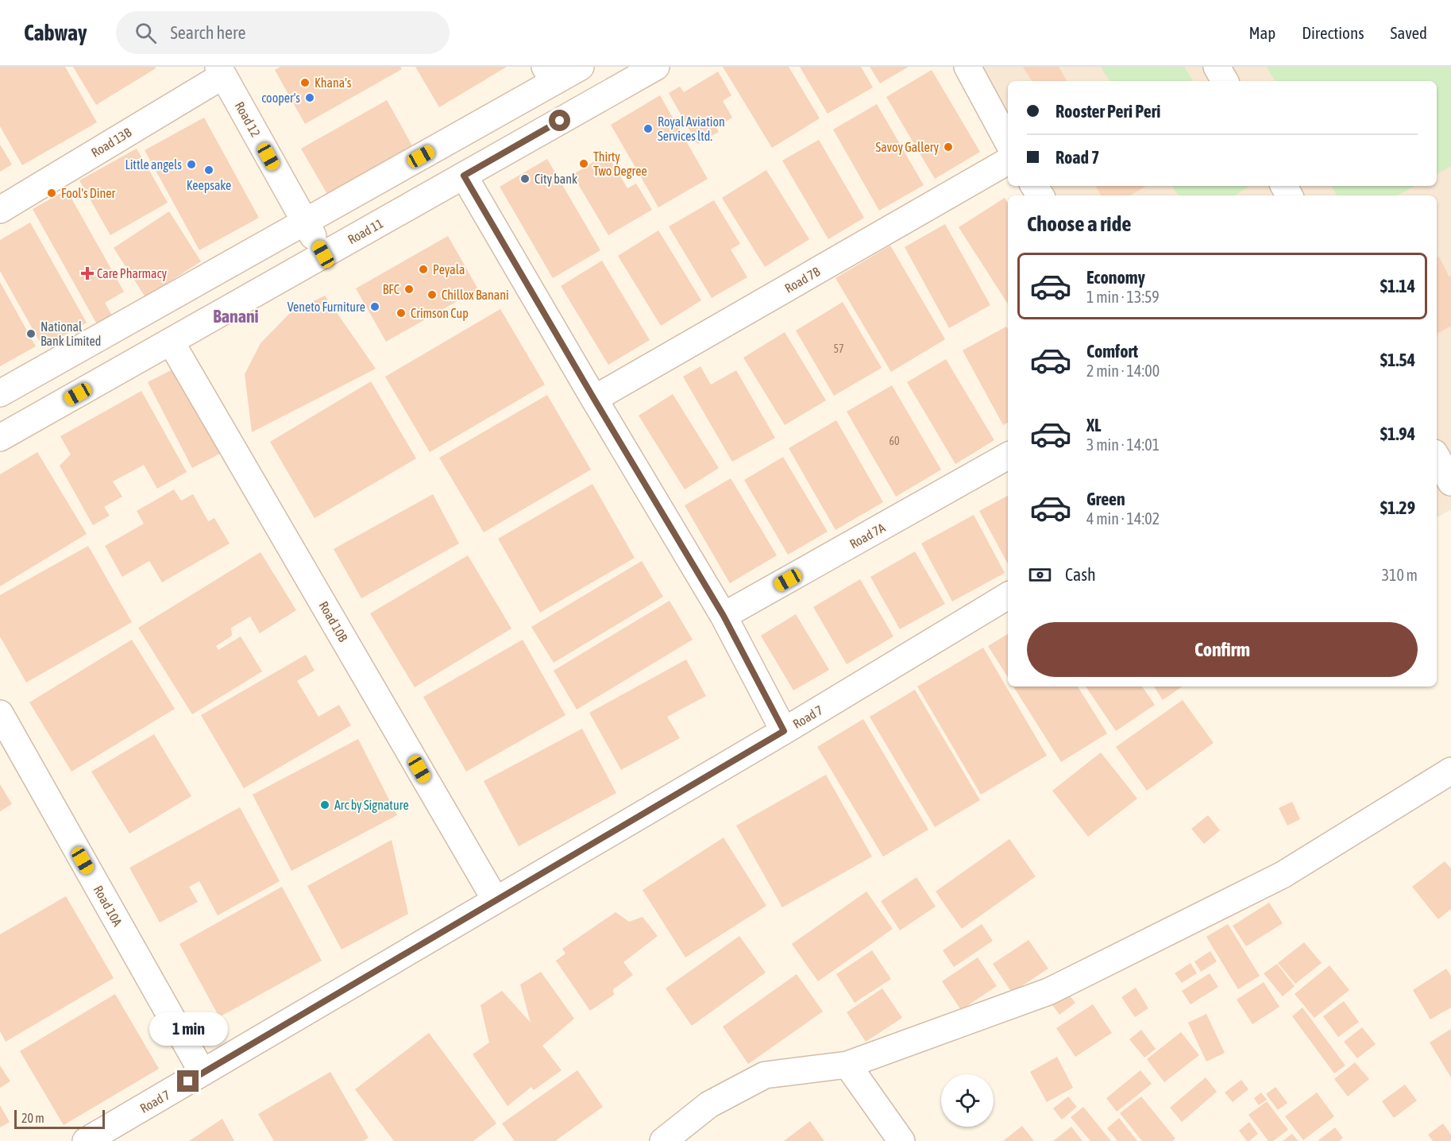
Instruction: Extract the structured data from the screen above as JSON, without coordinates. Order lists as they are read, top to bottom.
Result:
{
  "streets": {
    "street": [
      "Road 12",
      "Road 13B",
      "Road 11",
      "Road 7B",
      "Road 7A",
      "Road 10B",
      "Road 7",
      "Road 10A"
    ]
  },
  "crossings": [
    ["Road 12", "Road 13B"],
    ["Road 12", "Road 11"],
    ["Road 11", "Road 10B"],
    ["Road 10B", "Road 7"],
    ["Road 7", "Road 10A"]
  ],
  "districts": ["Banani"],
  "places": {
    "other": [
      "Khana's",
      "cooper's",
      "Royal Aviation Services ltd.",
      "Savoy Gallery",
      "Thirty Two Degree",
      "Little angels",
      "Keepsake",
      "City bank",
      "Fool's Diner",
      "Peyala",
      "BFC",
      "Chillox Banani",
      "Veneto Furniture",
      "Crimson Cup",
      "National Bank Limited",
      "Arc by Signature"
    ],
    "health": ["Care Pharmacy"]
  },
  "house_numbers": ["57", "60"],
  "scale_bar": "20 m",
  "page": {
    "header": "Cabway",
    "search": "Search here",
    "nav": ["Map", "Directions", "Saved"],
    "banner": ["Rooster Peri Peri", "Road 7"],
    "heading": "Choose a ride",
    "list": [
      {
        "name": "Economy",
        "note": "1 min · 13:59",
        "value": "$1.14"
      },
      {
        "name": "Comfort",
        "note": "2 min · 14:00",
        "value": "$1.54"
      },
      {
        "name": "XL",
        "note": "3 min · 14:01",
        "value": "$1.94"
      },
      {
        "name": "Green",
        "note": "4 min · 14:02",
        "value": "$1.29"
      }
    ],
    "pay": ["Cash", "310 m"],
    "buttons": "Confirm",
    "bubble": "1 min",
    "scale": "20 m"
  }
}
